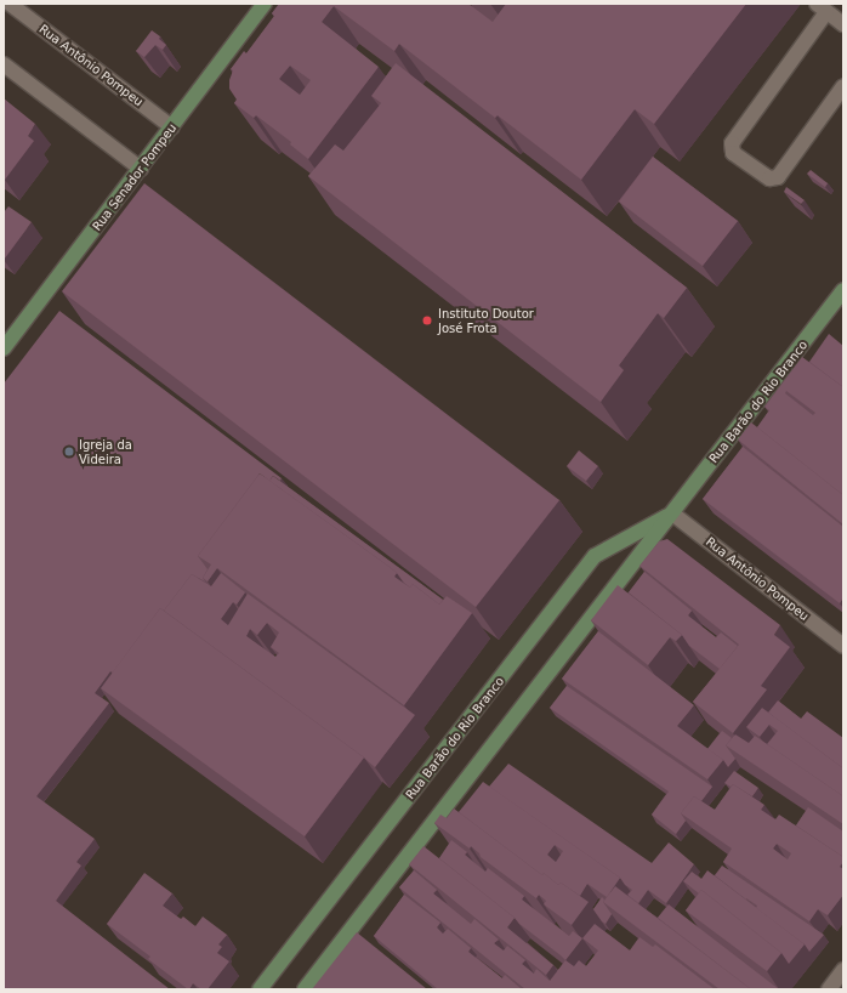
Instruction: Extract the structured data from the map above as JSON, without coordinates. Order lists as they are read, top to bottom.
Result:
{
  "streets": {
    "street": ["Rua Antônio Pompeu", "Rua Senador Pompeu", "Rua Barão do Rio Branco"]
  },
  "crossings": [
    ["Rua Antônio Pompeu", "Rua Senador Pompeu"],
    ["Rua Antônio Pompeu", "Rua Barão do Rio Branco"]
  ],
  "places": ["Instituto Doutor José Frota", "Igreja da Videira"]
}
